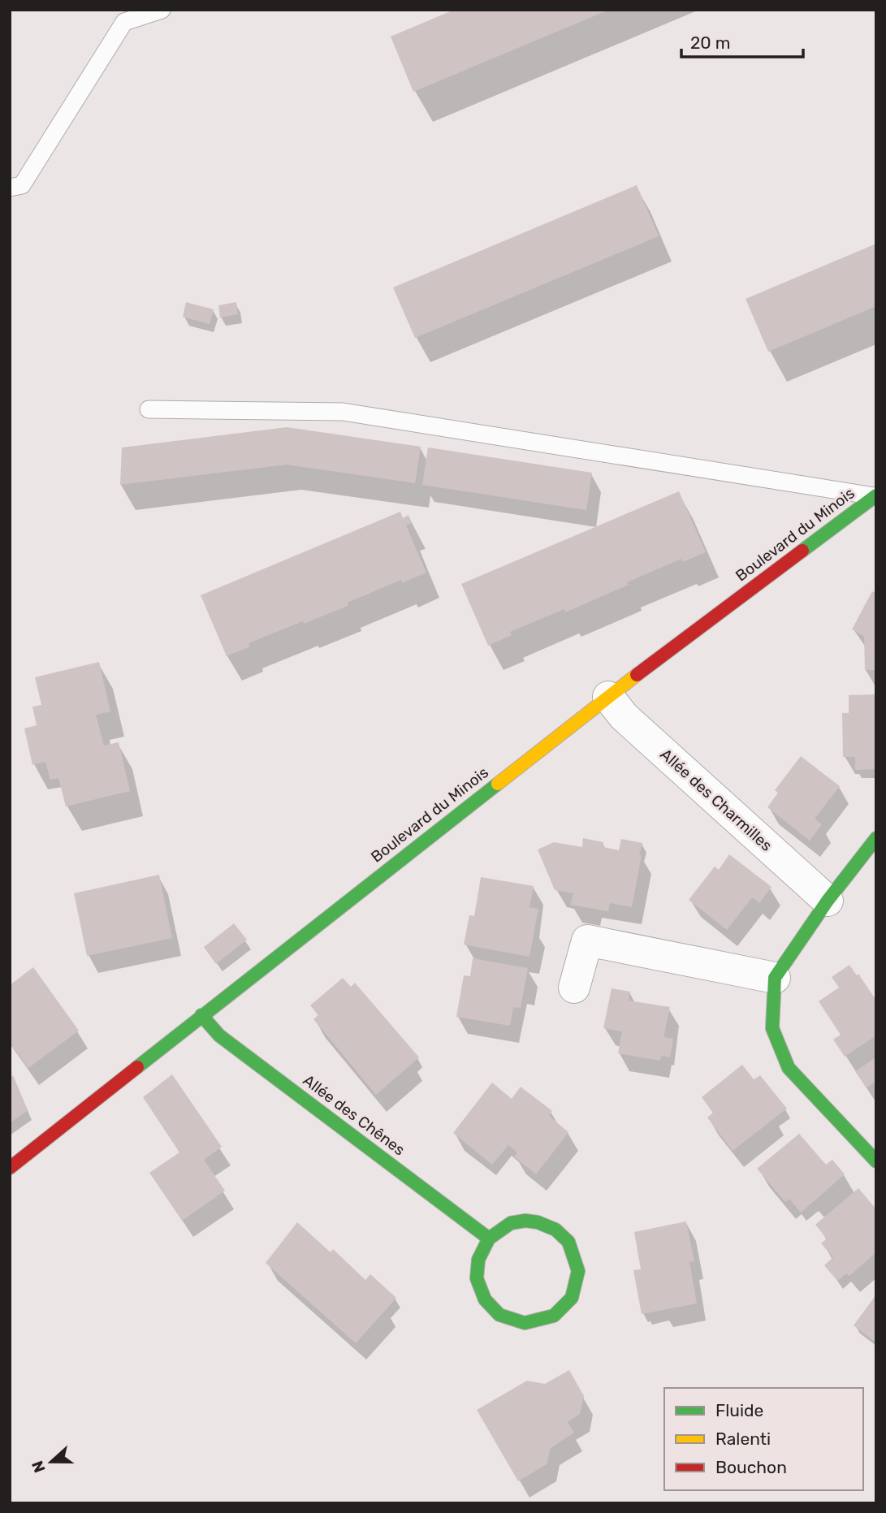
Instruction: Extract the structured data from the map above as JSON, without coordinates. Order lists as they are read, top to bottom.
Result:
{
  "streets": {
    "street": ["Boulevard du Minois", "Allée des Charmilles", "Allée des Chênes"]
  },
  "crossings": [
    ["Boulevard du Minois", "Allée des Charmilles"],
    ["Boulevard du Minois", "Allée des Chênes"]
  ],
  "legend": ["Fluide", "Ralenti", "Bouchon"],
  "scale_bar": "20 m",
  "north": "left"
}
